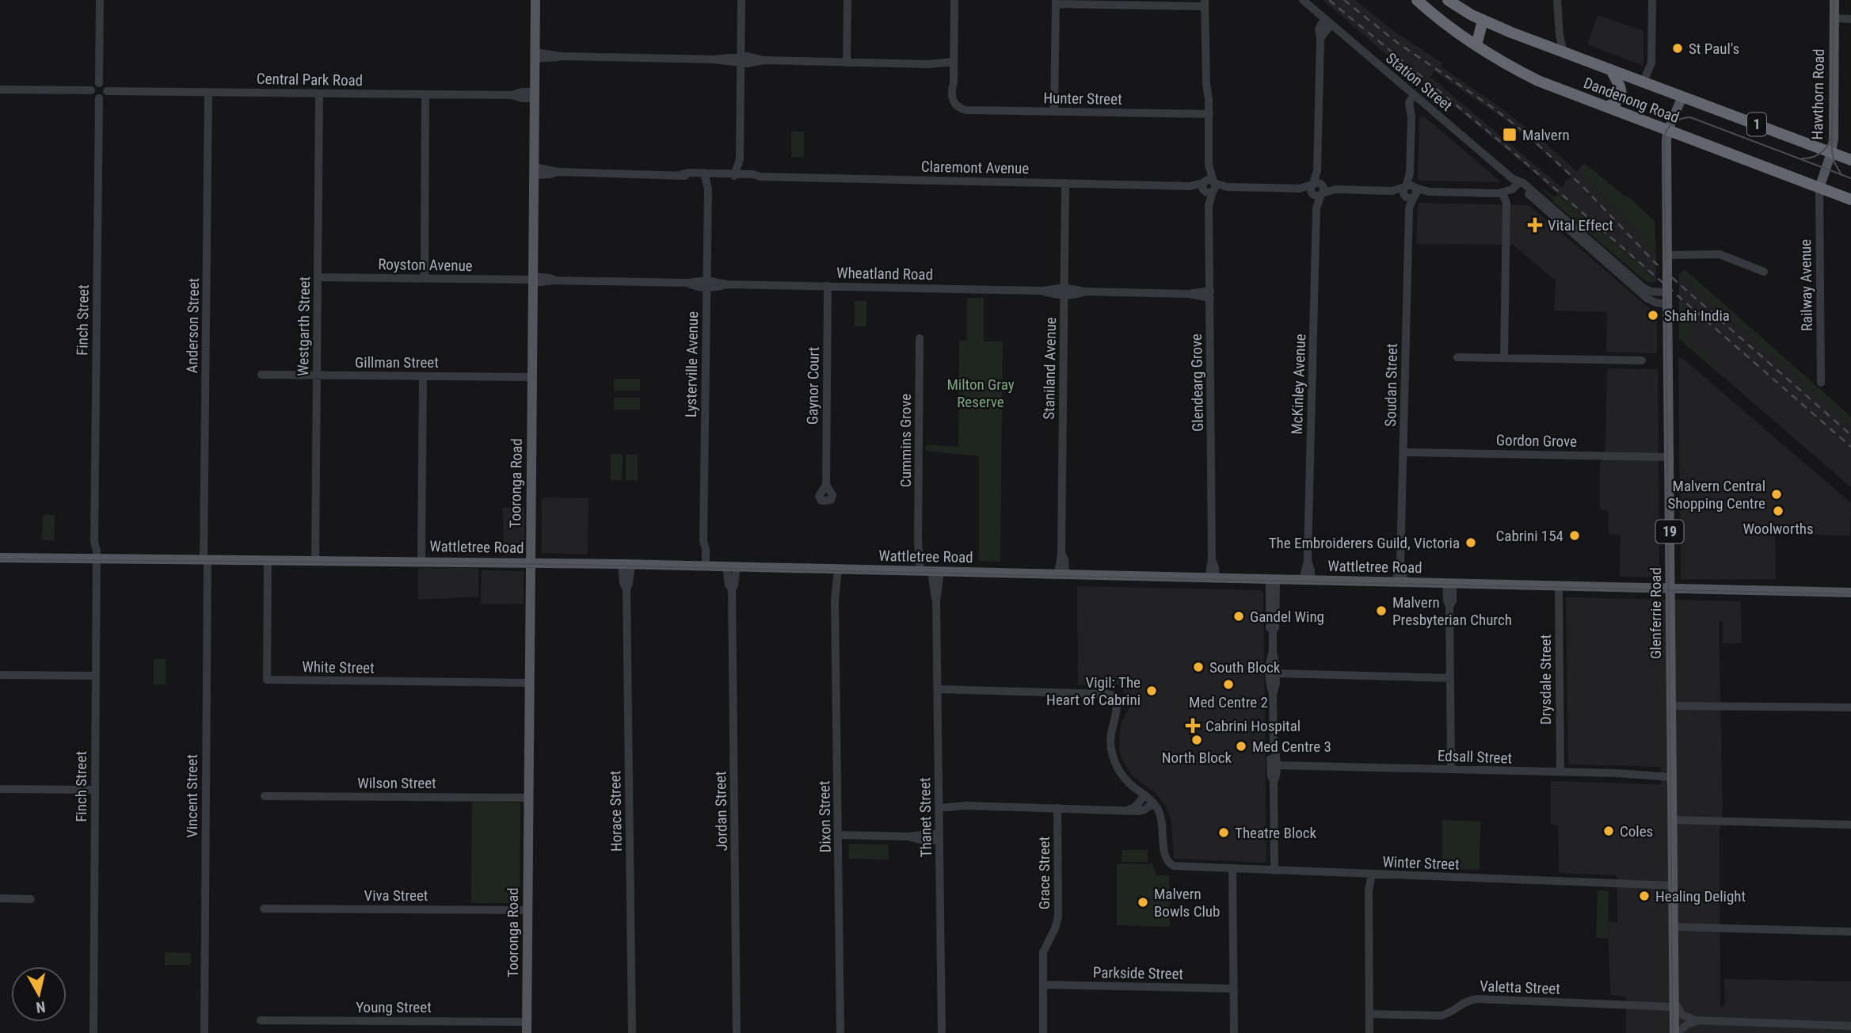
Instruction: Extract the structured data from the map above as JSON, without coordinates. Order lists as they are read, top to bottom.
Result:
{
  "streets": {
    "highway": ["Dandenong Road", "1"],
    "main road": [
      "Hawthorn Road",
      "Tooronga Road",
      "19",
      "Wattletree Road",
      "Glenferrie Road"
    ],
    "street": [
      "Central Park Road",
      "Station Street",
      "Hunter Street",
      "Claremont Avenue",
      "Royston Avenue",
      "Wheatland Road",
      "Railway Avenue",
      "Finch Street",
      "Anderson Street",
      "Westgarth Street",
      "Gillman Street",
      "Lysterville Avenue",
      "Staniland Avenue",
      "Glendearg Grove",
      "McKinley Avenue",
      "Soudan Street",
      "Gaynor Court",
      "Cummins Grove",
      "Gordon Grove",
      "White Street",
      "Drysdale Street",
      "Edsall Street",
      "Wilson Street",
      "Vincent Street",
      "Horace Street",
      "Jordan Street",
      "Dixon Street",
      "Thanet Street",
      "Winter Street",
      "Grace Street",
      "Viva Street",
      "Parkside Street",
      "Valetta Street",
      "Young Street"
    ]
  },
  "crossings": [
    ["Central Park Road", "Finch Street"],
    ["Central Park Road", "Anderson Street"],
    ["Central Park Road", "Westgarth Street"],
    ["Central Park Road", "Tooronga Road"],
    ["Station Street", "Glenferrie Road"],
    ["Hawthorn Road", "Dandenong Road"],
    ["Hawthorn Road", "Railway Avenue"],
    ["Hunter Street", "Glendearg Grove"],
    ["Dandenong Road", "Railway Avenue"],
    ["Dandenong Road", "Glenferrie Road"],
    ["Claremont Avenue", "Lysterville Avenue"],
    ["Claremont Avenue", "Staniland Avenue"],
    ["Claremont Avenue", "Glendearg Grove"],
    ["Claremont Avenue", "Tooronga Road"],
    ["Royston Avenue", "Wheatland Road"],
    ["Royston Avenue", "Westgarth Street"],
    ["Royston Avenue", "Tooronga Road"],
    ["Wheatland Road", "Lysterville Avenue"],
    ["Wheatland Road", "Staniland Avenue"],
    ["Wheatland Road", "Glendearg Grove"],
    ["Wheatland Road", "Gaynor Court"],
    ["Wheatland Road", "Tooronga Road"],
    ["Finch Street", "Wattletree Road"],
    ["Anderson Street", "Wattletree Road"],
    ["Anderson Street", "Vincent Street"],
    ["Westgarth Street", "Gillman Street"],
    ["Westgarth Street", "Wattletree Road"],
    ["Gillman Street", "Tooronga Road"],
    ["Lysterville Avenue", "Wattletree Road"],
    ["Staniland Avenue", "Wattletree Road"],
    ["Glendearg Grove", "Wattletree Road"],
    ["McKinley Avenue", "Wattletree Road"],
    ["Soudan Street", "Gordon Grove"],
    ["Soudan Street", "Wattletree Road"],
    ["Cummins Grove", "Wattletree Road"],
    ["Gordon Grove", "Glenferrie Road"],
    ["Tooronga Road", "Wattletree Road"],
    ["Tooronga Road", "White Street"],
    ["Tooronga Road", "Wilson Street"],
    ["Tooronga Road", "Viva Street"],
    ["Tooronga Road", "Young Street"],
    ["Wattletree Road", "Glenferrie Road"],
    ["Wattletree Road", "White Street"],
    ["Wattletree Road", "Drysdale Street"],
    ["Wattletree Road", "Vincent Street"],
    ["Wattletree Road", "Horace Street"],
    ["Wattletree Road", "Jordan Street"],
    ["Wattletree Road", "Dixon Street"],
    ["Wattletree Road", "Thanet Street"],
    ["Glenferrie Road", "Edsall Street"],
    ["Glenferrie Road", "Winter Street"],
    ["Glenferrie Road", "Valetta Street"],
    ["Drysdale Street", "Edsall Street"],
    ["Grace Street", "Parkside Street"]
  ],
  "parks": ["Milton Gray Reserve"],
  "places": {
    "other": [
      "St Paul's",
      "Shahi India",
      "Malvern Central Shopping Centre",
      "Woolworths",
      "Cabrini 154",
      "The Embroiderers Guild, Victoria",
      "Malvern Presbyterian Church",
      "Gandel Wing",
      "South Block",
      "Med Centre 2",
      "Vigil: The Heart of Cabrini",
      "North Block",
      "Med Centre 3",
      "Coles",
      "Theatre Block",
      "Healing Delight",
      "Malvern Bowls Club"
    ],
    "transit": ["Malvern"],
    "health": ["Vital Effect", "Cabrini Hospital"]
  },
  "north": "bottom"
}
